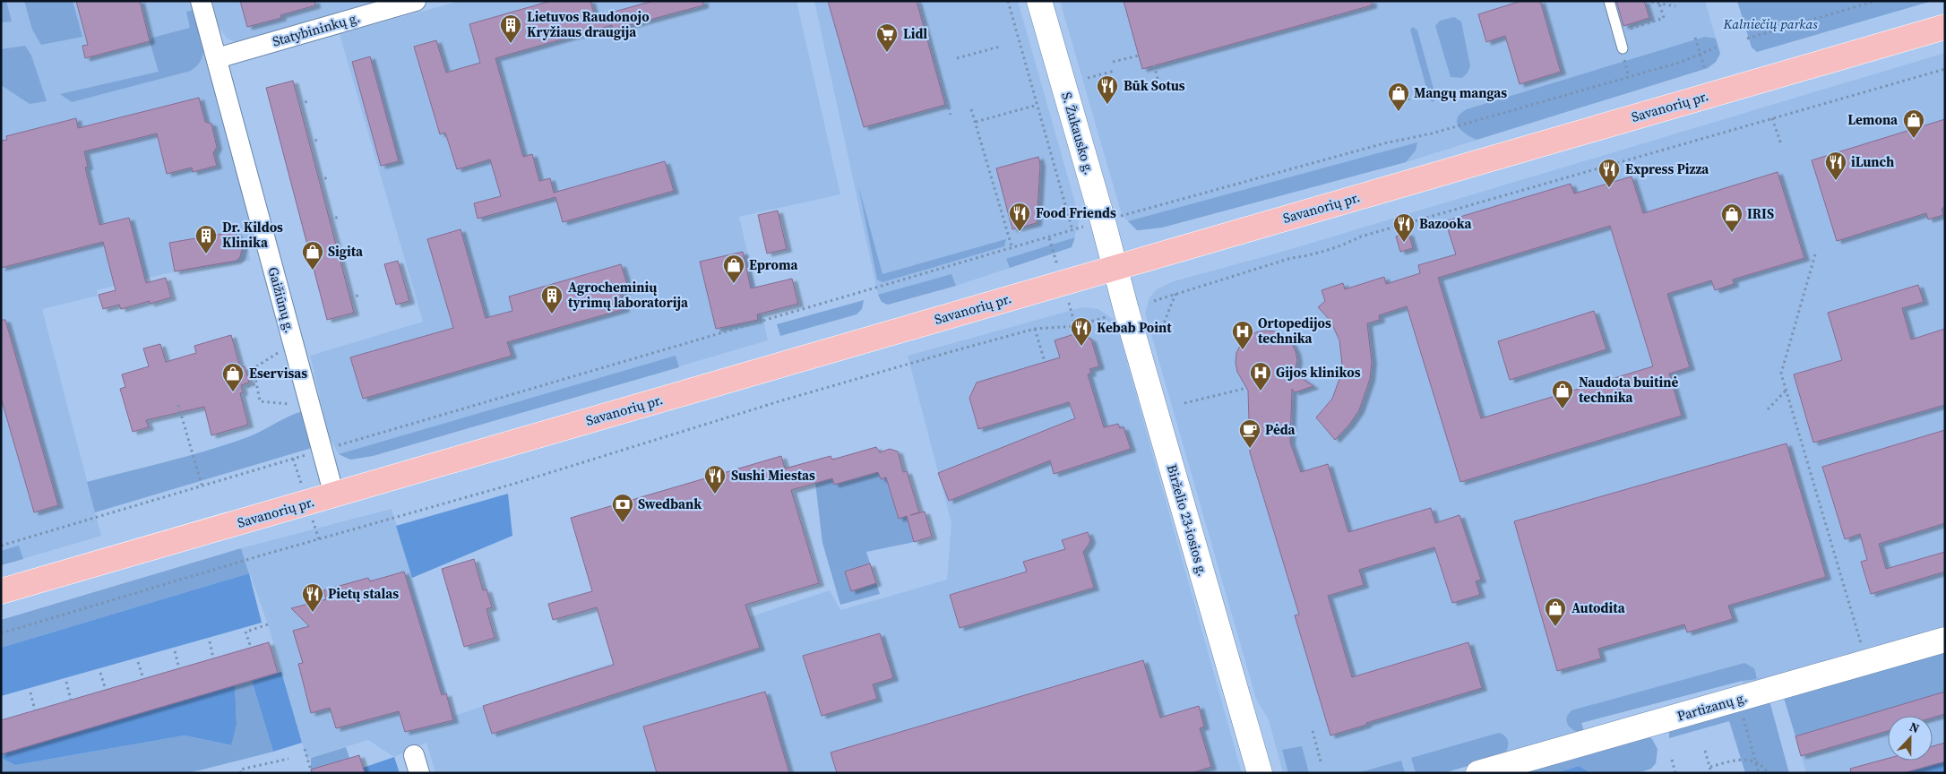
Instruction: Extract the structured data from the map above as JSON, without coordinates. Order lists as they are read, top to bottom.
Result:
{
  "streets": {
    "main road": [
      "Savanorių pr.",
      "S. Žukausko g.",
      "Birželio 23-iosios g.",
      "Partizanų g."
    ],
    "street": ["Statybininkų g.", "Gaižiūnų g."]
  },
  "crossings": [
    ["Statybininkų g.", "Gaižiūnų g."],
    ["Savanorių pr.", "S. Žukausko g."],
    ["Savanorių pr.", "Gaižiūnų g."],
    ["Savanorių pr.", "Birželio 23-iosios g."],
    ["S. Žukausko g.", "Birželio 23-iosios g."]
  ],
  "parks": ["Kalniečių parkas"],
  "places": {
    "building": ["Lietuvos Raudonojo Kryžiaus draugija", "Dr. Kildos Klinika", "Agrocheminių tyrimų laboratorija"],
    "supermarket": ["Lidl"],
    "restaurant": [
      "Būk Sotus",
      "iLunch",
      "Express Pizza",
      "Food Friends",
      "Bazooka",
      "Kebab Point",
      "Sushi Miestas",
      "Pietų stalas"
    ],
    "shop": [
      "Mangų mangas",
      "Lemona",
      "IRIS",
      "Sigita",
      "Eproma",
      "Eservisas",
      "Naudota buitinė technika",
      "Autodita"
    ],
    "hospital": ["Ortopedijos technika", "Gijos klinikos"],
    "cafe": ["Pėda"],
    "bank": ["Swedbank"]
  },
  "north": "top"
}
